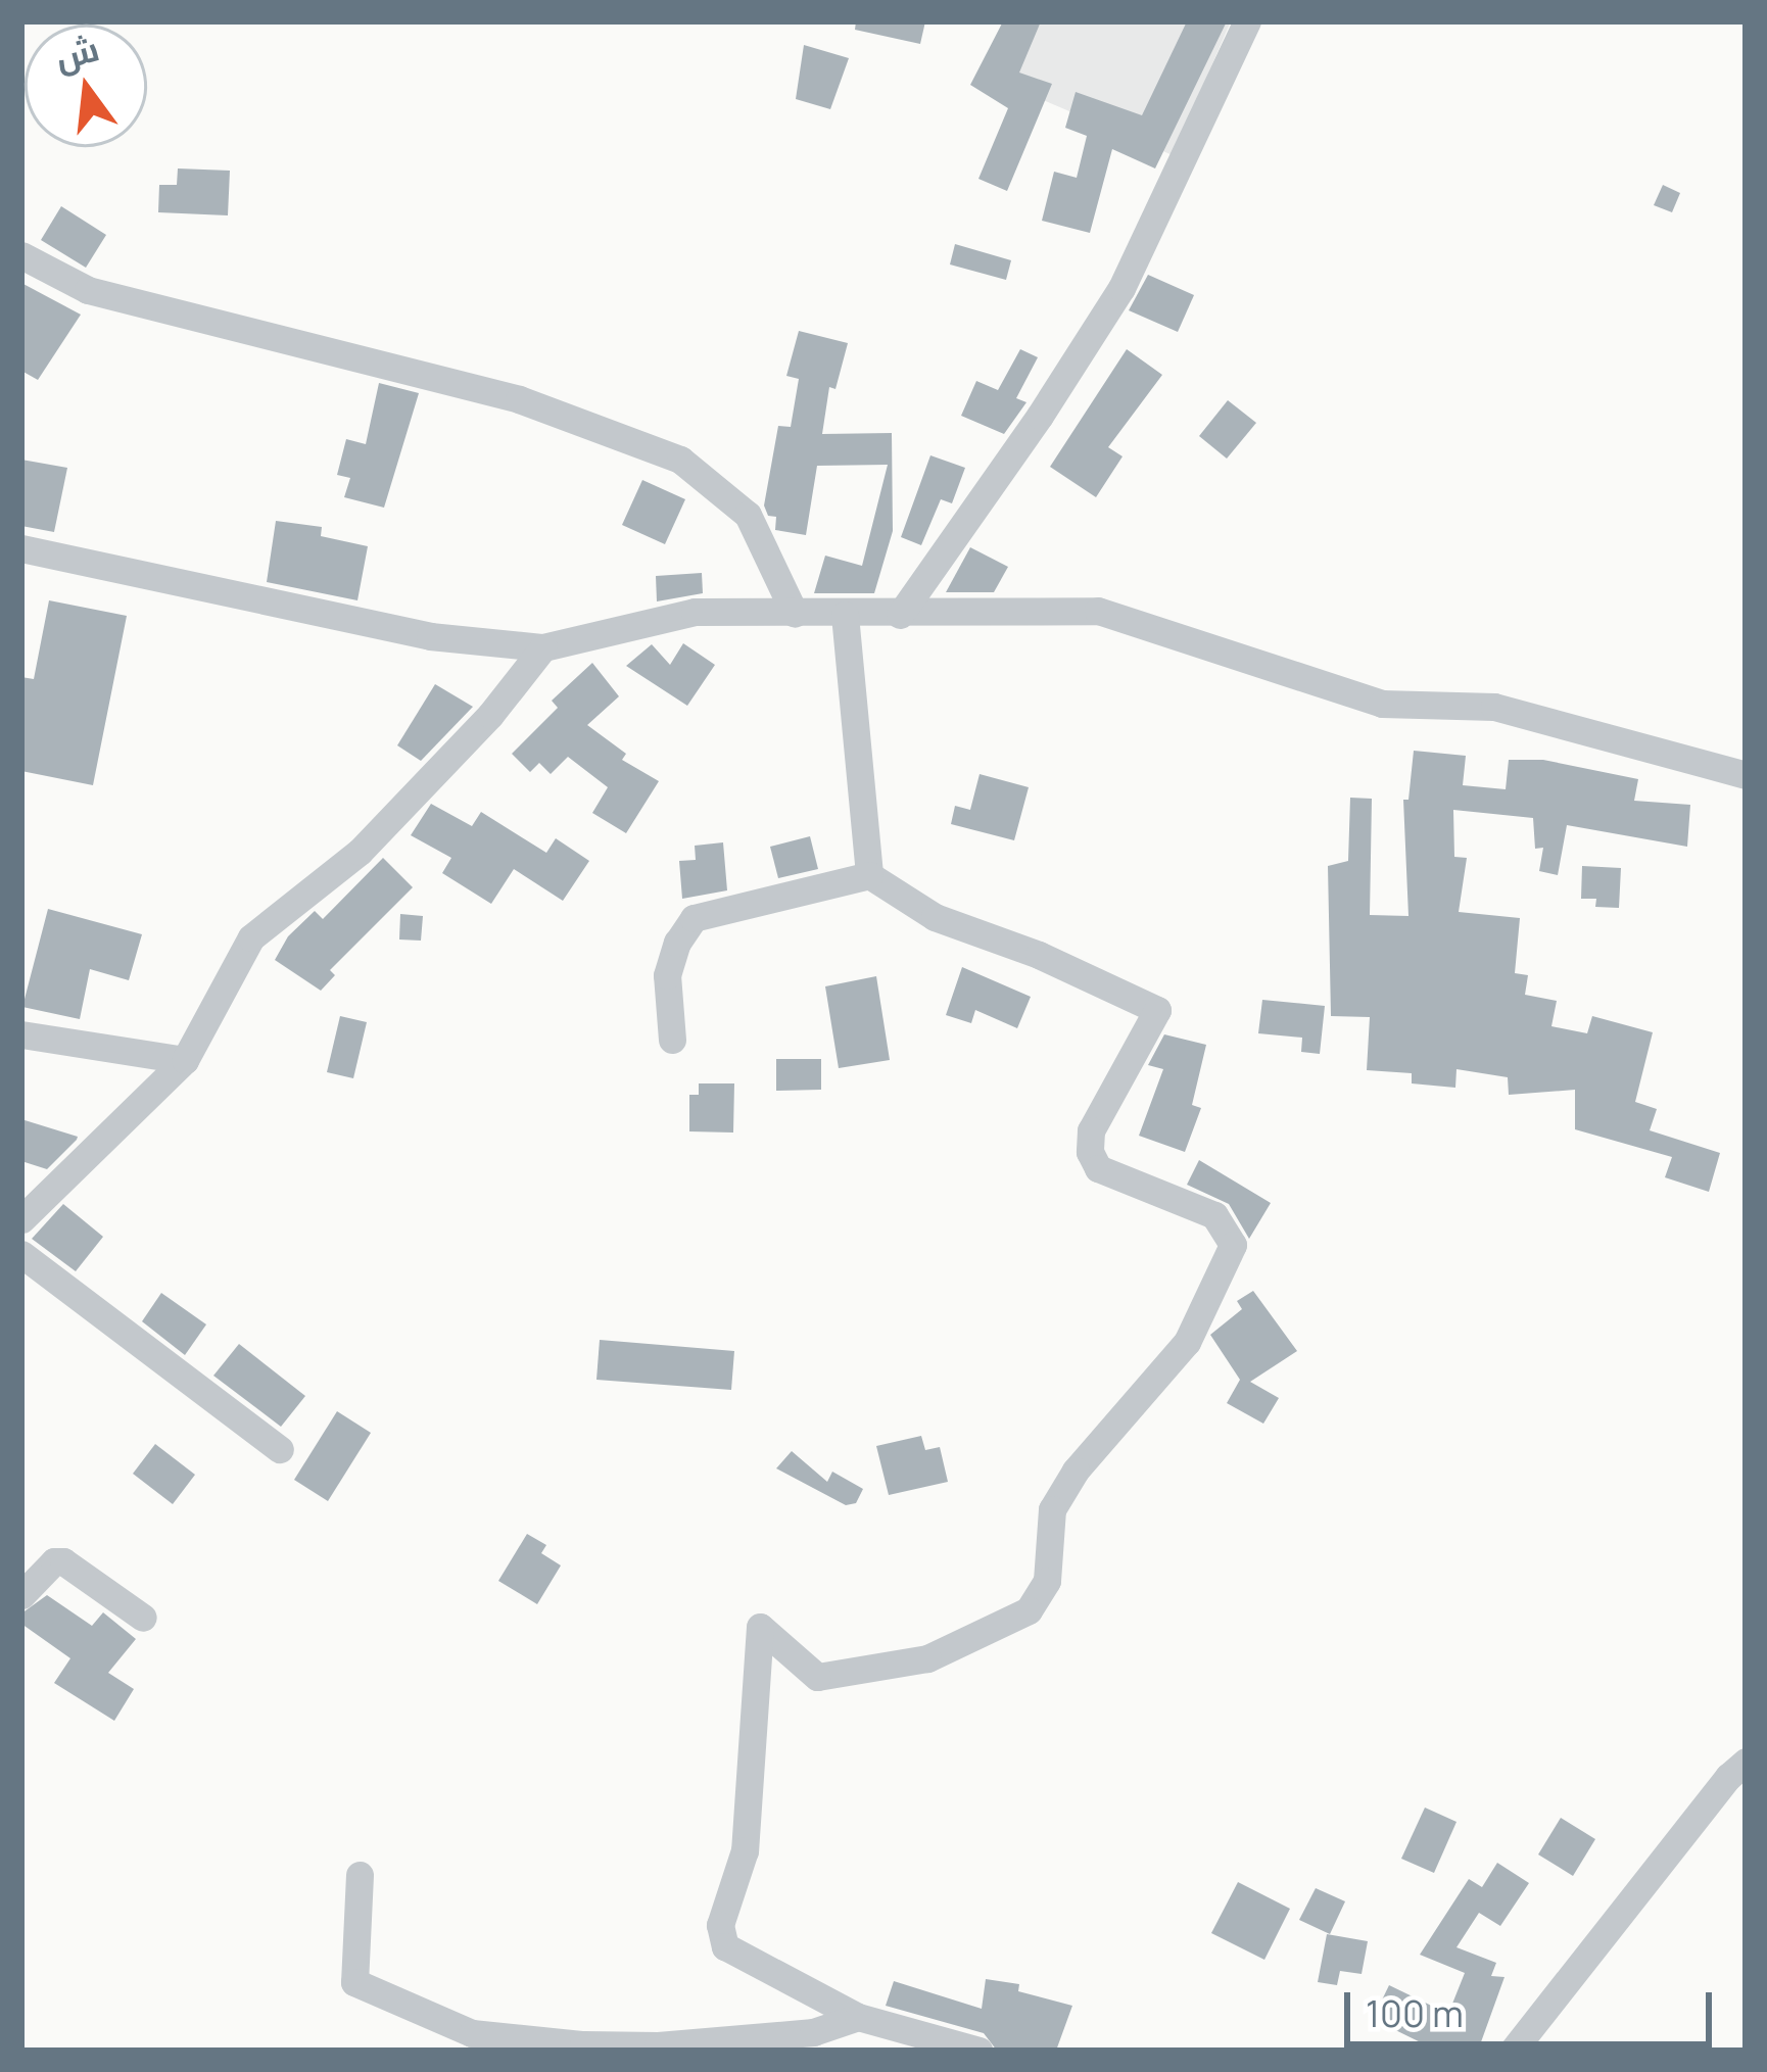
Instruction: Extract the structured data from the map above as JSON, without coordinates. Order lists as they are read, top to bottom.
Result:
{
  "scale_bar": "100 m",
  "north": "top"
}
